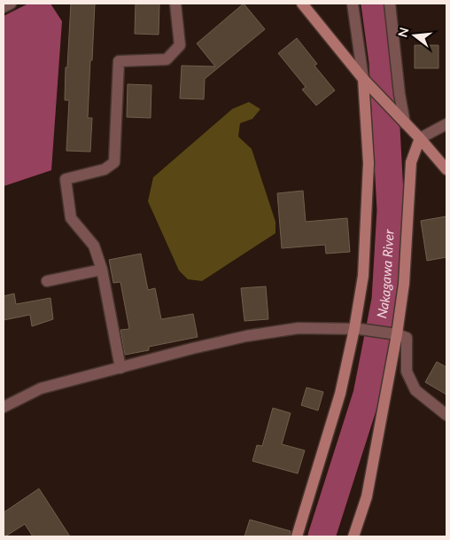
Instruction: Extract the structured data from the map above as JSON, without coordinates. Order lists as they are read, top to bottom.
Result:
{
  "water": ["Nakagawa River"],
  "north": "left"
}
